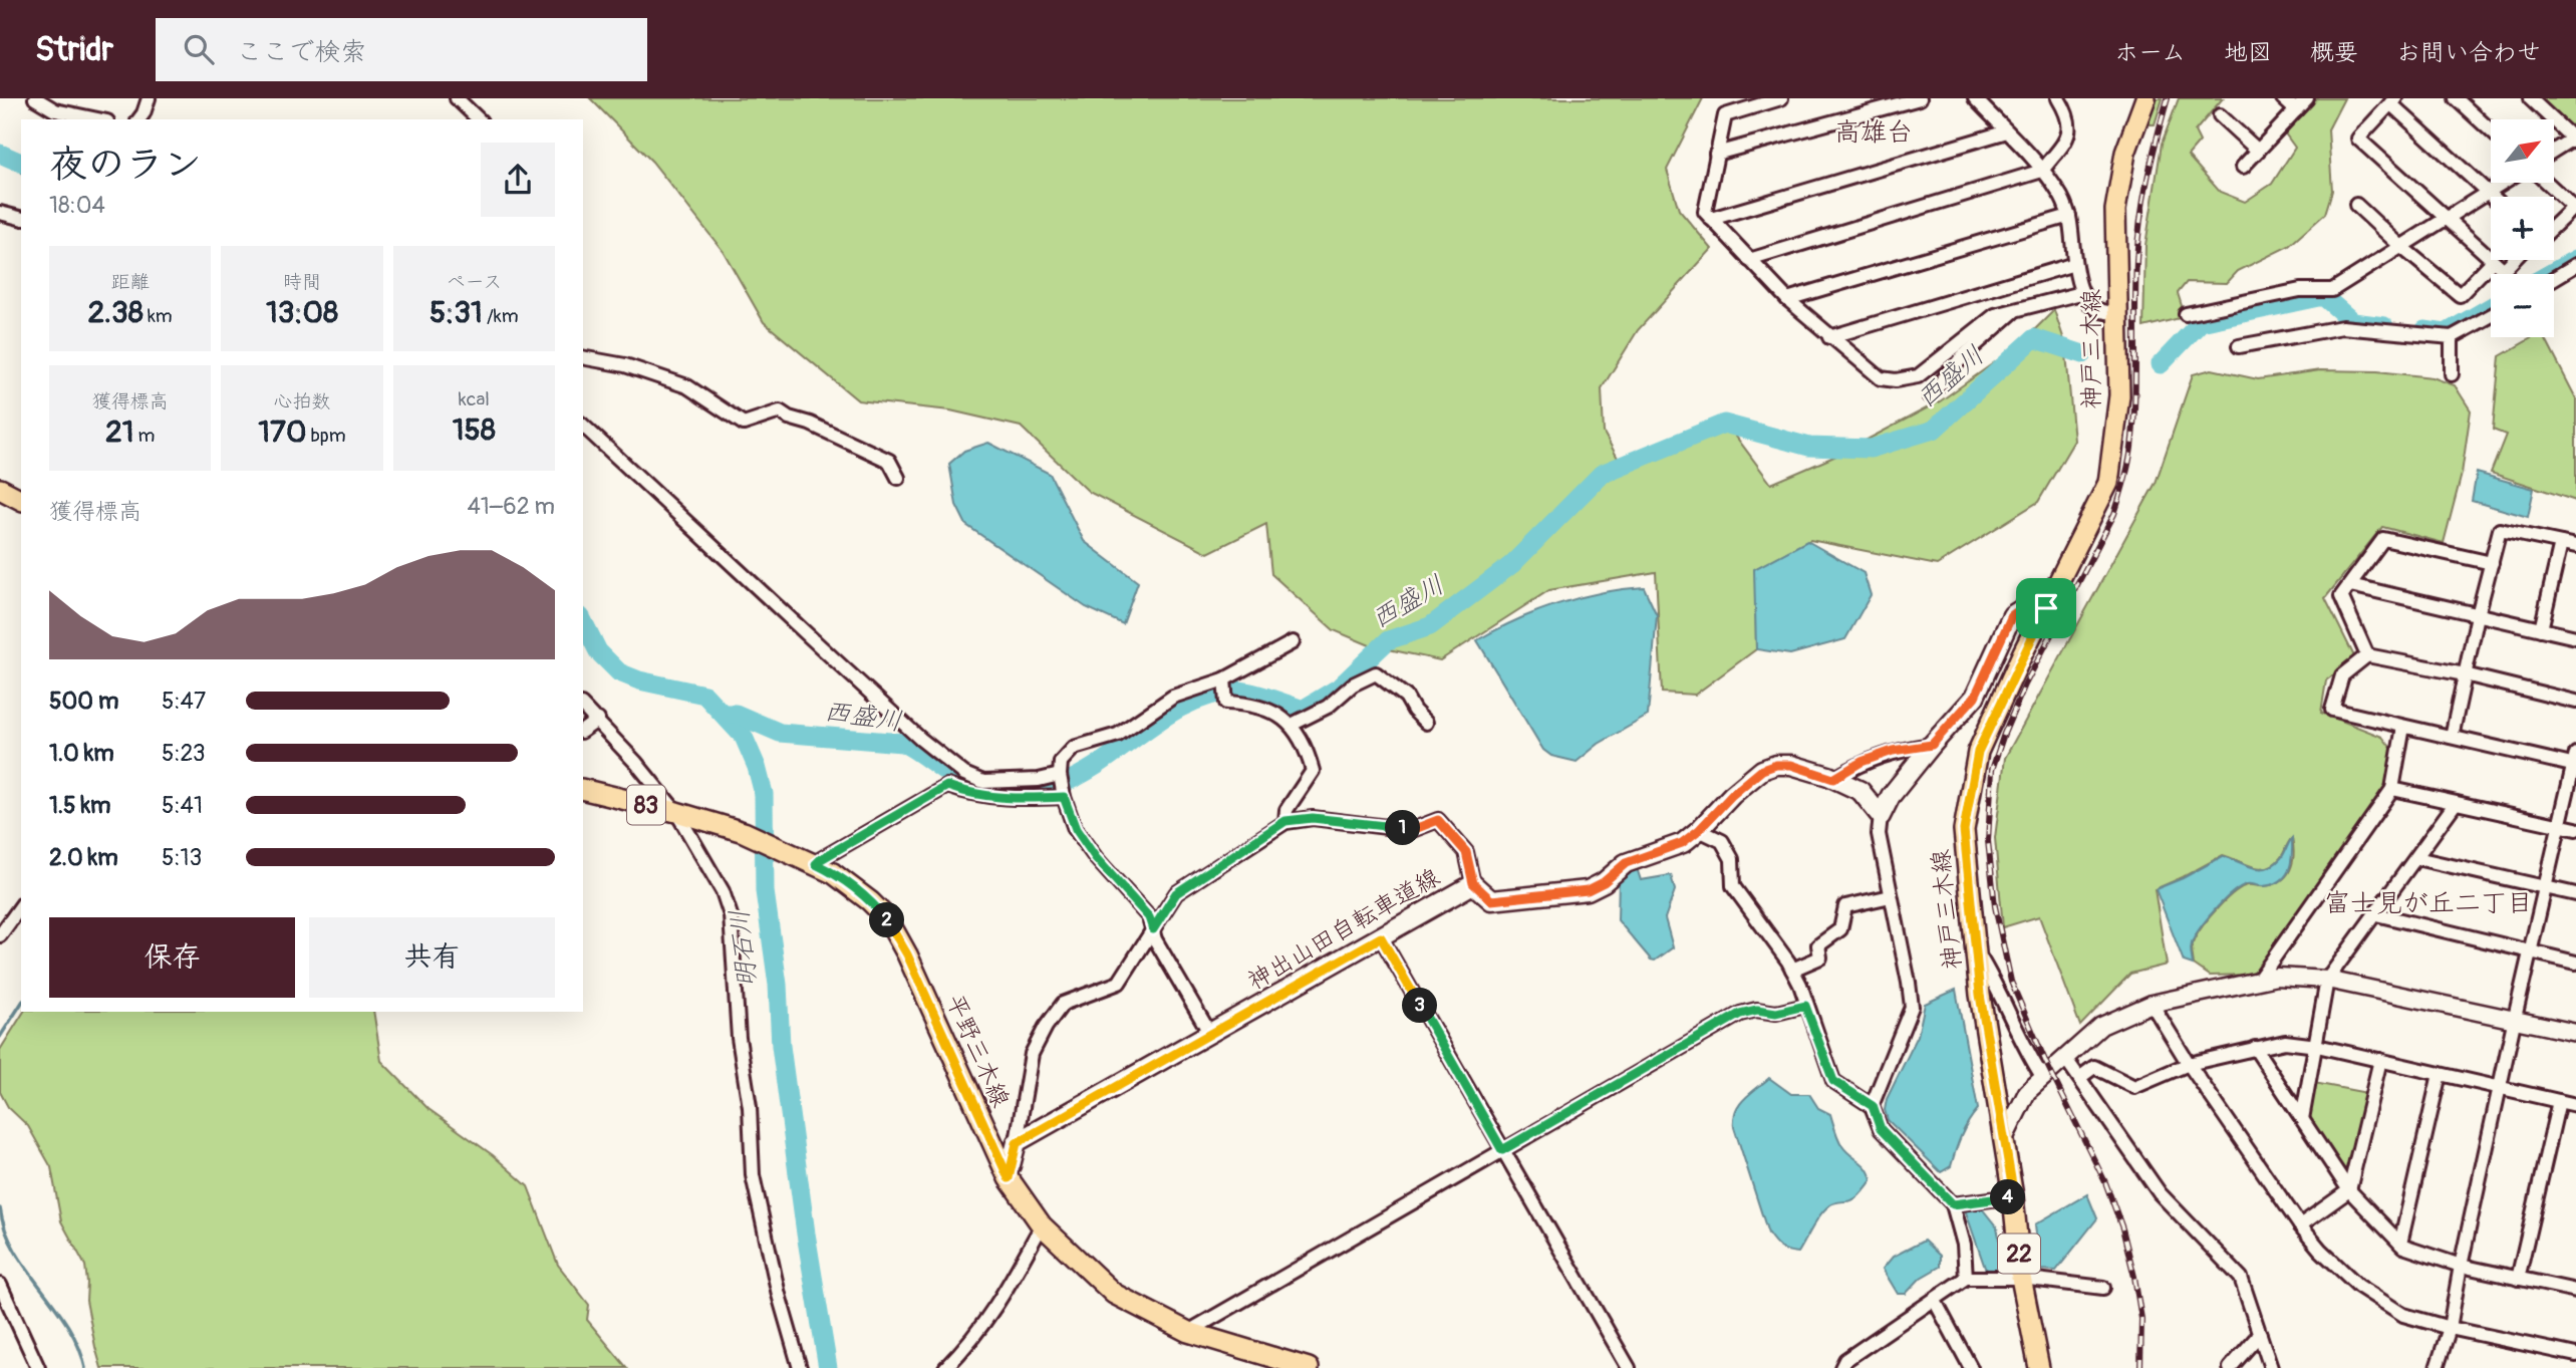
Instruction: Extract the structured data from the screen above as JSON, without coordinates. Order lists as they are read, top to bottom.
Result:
{
  "streets": {
    "main road": [
      "神戸三木線",
      "83",
      "神出山田自転車道線",
      "平野三木線",
      "22"
    ]
  },
  "districts": ["高雄台", "富士見が丘二丁目"],
  "water": ["西盛川", "明石川"],
  "north": "top right",
  "page": {
    "header": "Stridr",
    "search": "ここで検索",
    "nav": [
      "ホーム",
      "地図",
      "概要",
      "お問い合わせ"
    ],
    "map_buttons": ["+", "−"],
    "heading": ["夜のラン", "18:04"],
    "stats": [
      ["距離", "2.38 km"],
      ["時間", "13:08"],
      ["ペース", "5:31 /km"],
      ["獲得標高", "21 m"],
      ["心拍数", "170 bpm"],
      ["kcal", "158"]
    ],
    "chart": ["獲得標高", "41–62 m"],
    "list": [
      {
        "name": "500 m",
        "note": "5:47"
      },
      {
        "name": "1.0 km",
        "note": "5:23"
      },
      {
        "name": "1.5 km",
        "note": "5:41"
      },
      {
        "name": "2.0 km",
        "note": "5:13"
      }
    ],
    "pins": [
      "1",
      "2",
      "3",
      "4"
    ],
    "buttons": ["保存", "共有"]
  }
}
